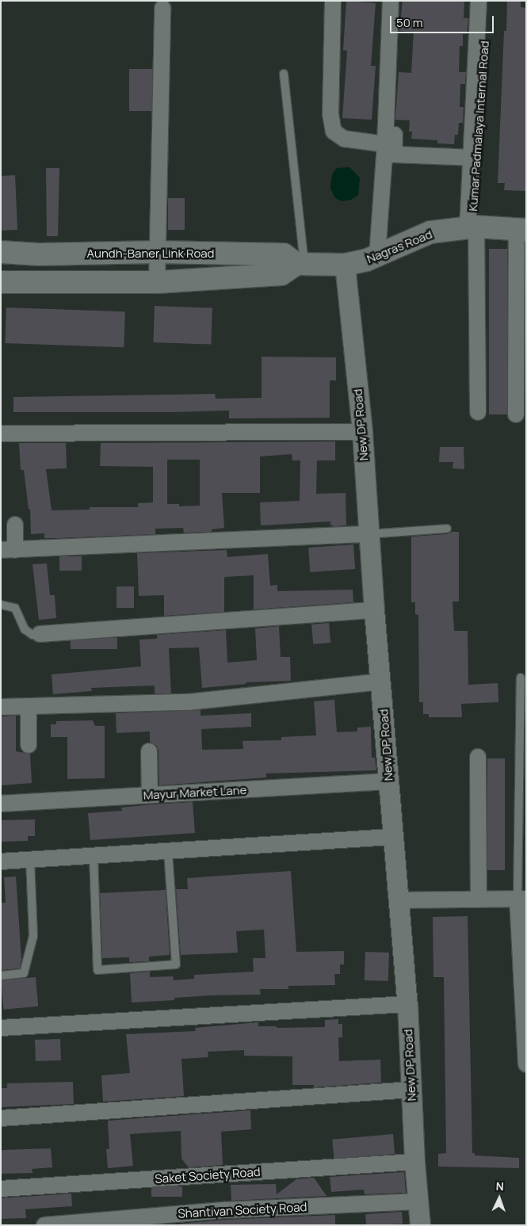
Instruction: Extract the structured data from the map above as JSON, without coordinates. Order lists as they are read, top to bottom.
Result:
{
  "streets": {
    "main road": ["Nagras Road", "Aundh-Baner Link Road"],
    "street": [
      "Kumar Padmalaya Internal Road",
      "New DP Road",
      "Mayur Market Lane",
      "Saket Society Road",
      "Shantivan Society Road"
    ]
  },
  "crossings": [
    ["Kumar Padmalaya Internal Road", "Nagras Road"],
    ["Nagras Road", "Aundh-Baner Link Road"],
    ["Nagras Road", "New DP Road"],
    ["Aundh-Baner Link Road", "New DP Road"],
    ["New DP Road", "Mayur Market Lane"],
    ["New DP Road", "Saket Society Road"],
    ["New DP Road", "Shantivan Society Road"]
  ],
  "scale_bar": "50 m",
  "north": "top"
}
